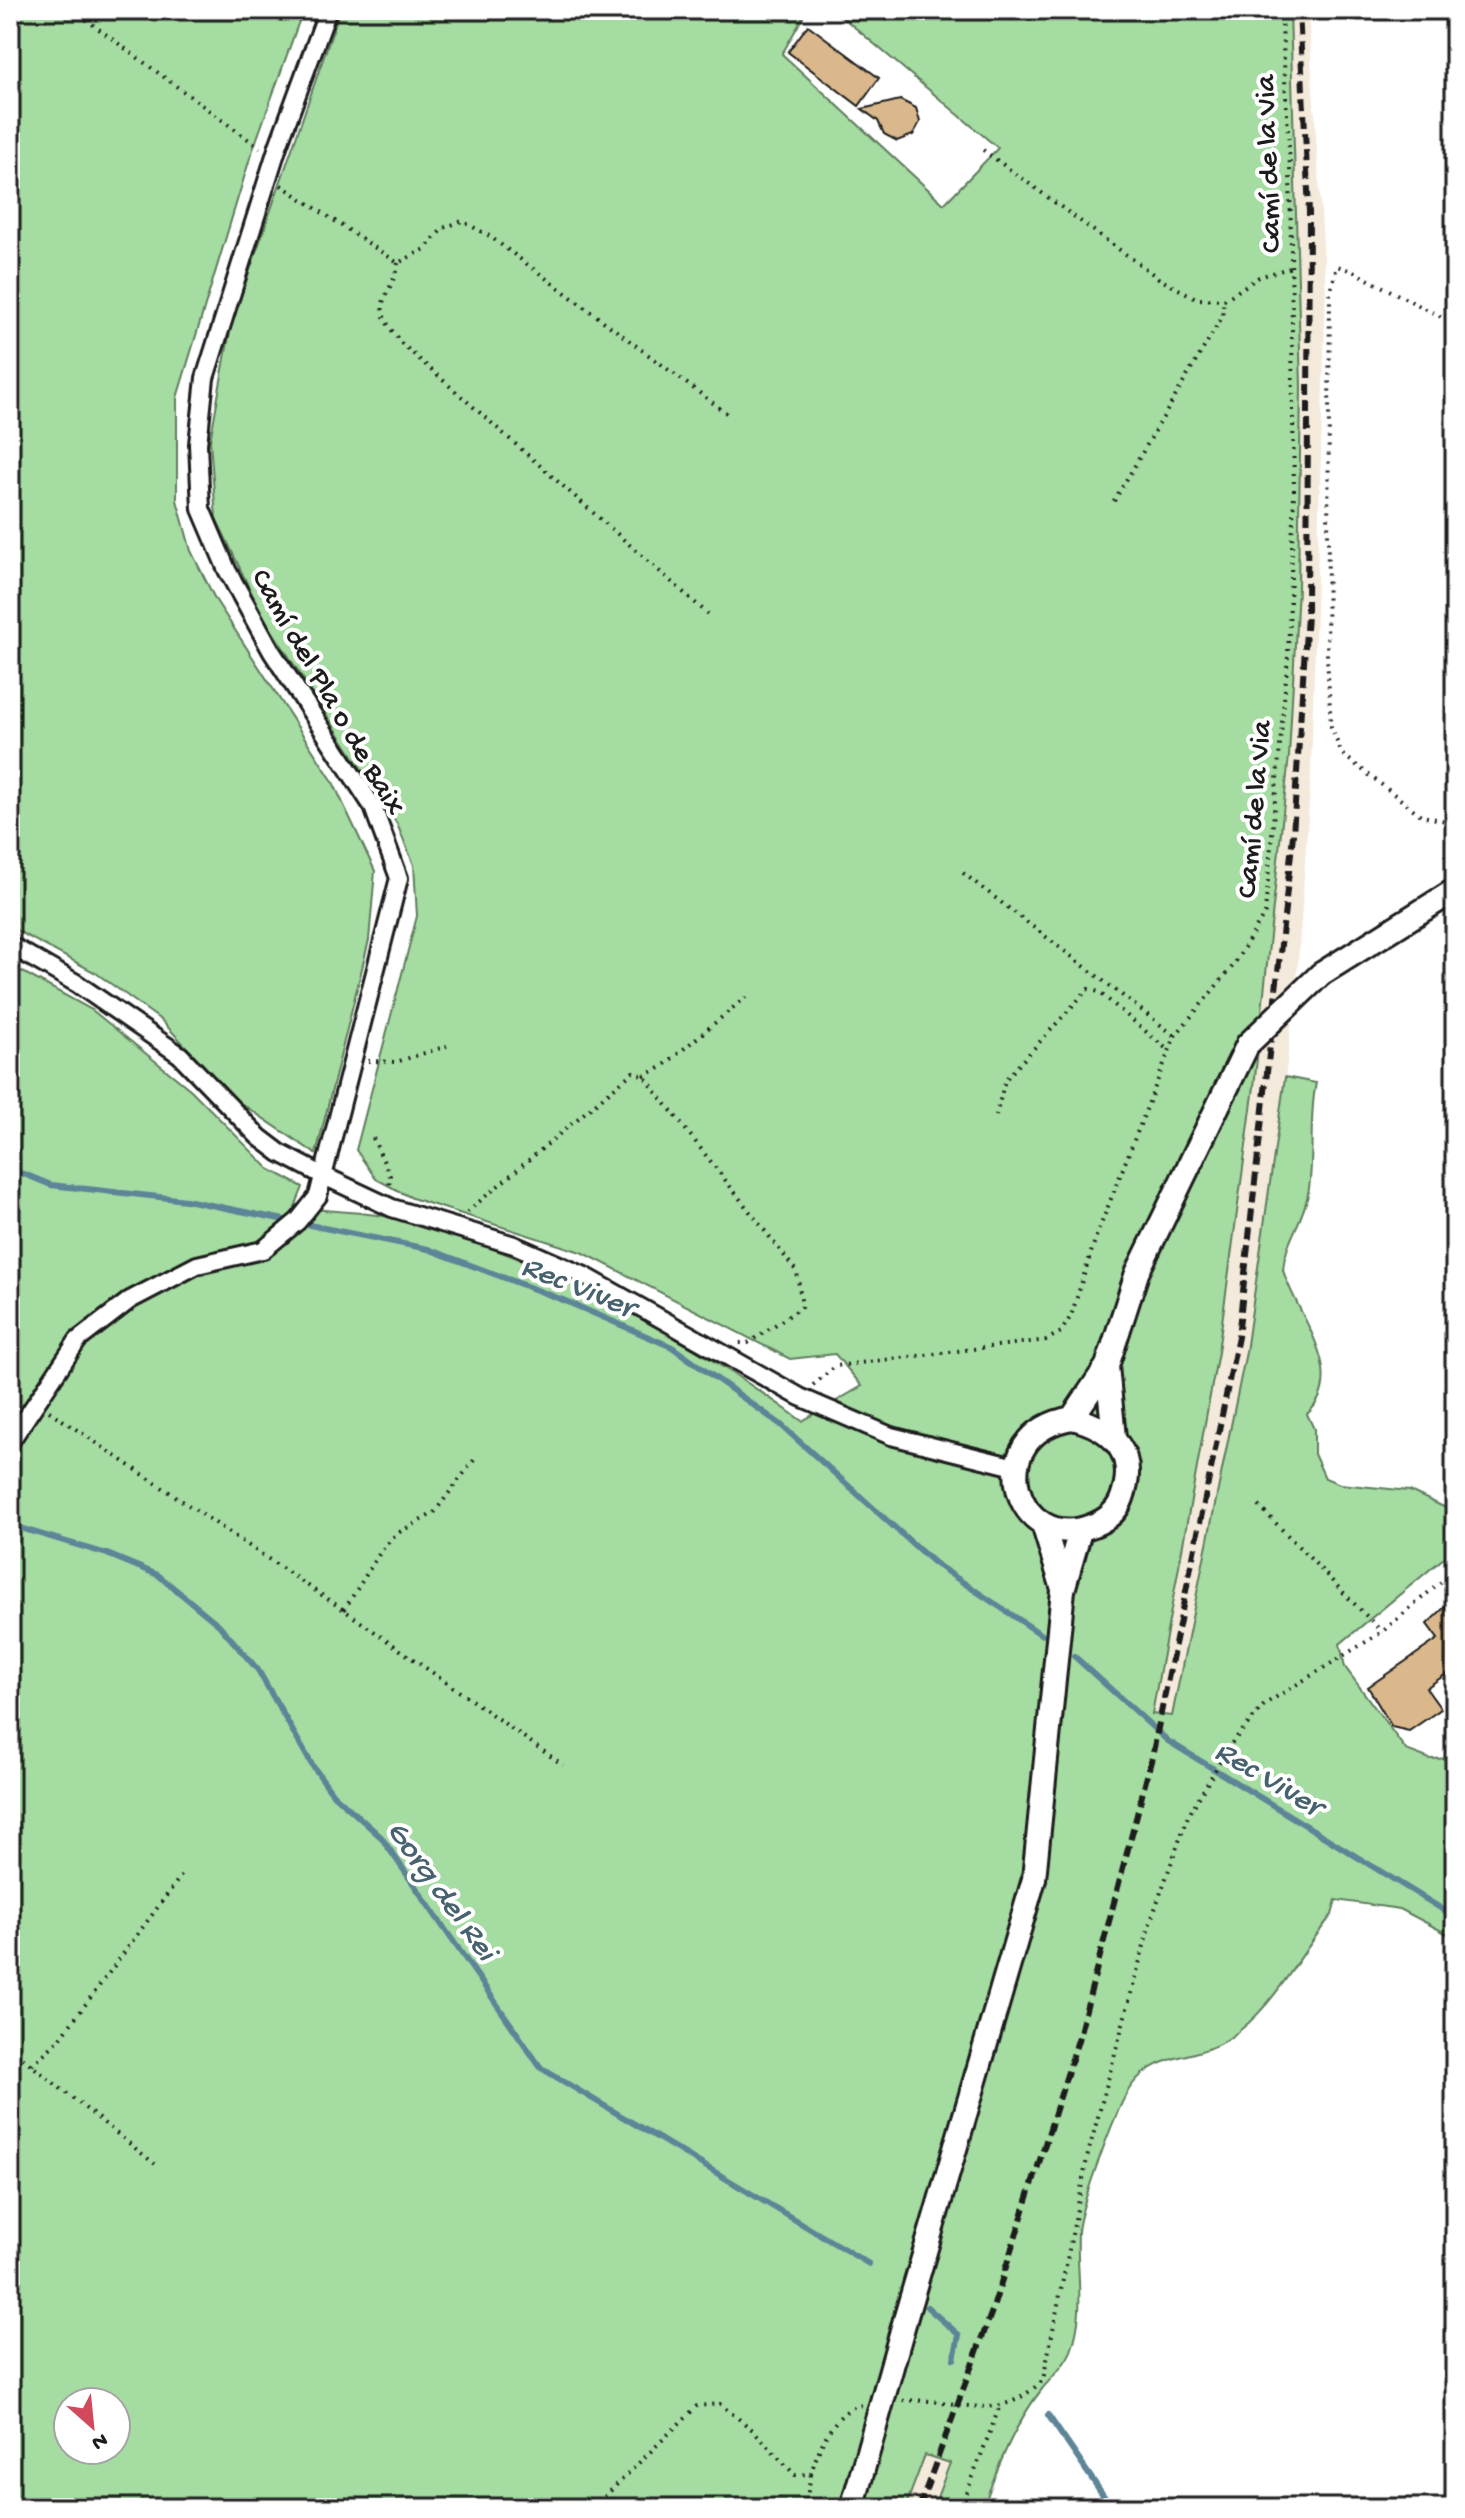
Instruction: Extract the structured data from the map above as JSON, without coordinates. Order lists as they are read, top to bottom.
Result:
{
  "streets": {
    "street": ["Camí del Pla o de Baix"],
    "path": ["Camí de la Via"]
  },
  "water": ["Rec Viver", "Gorg del Rei"],
  "north": "bottom right"
}
